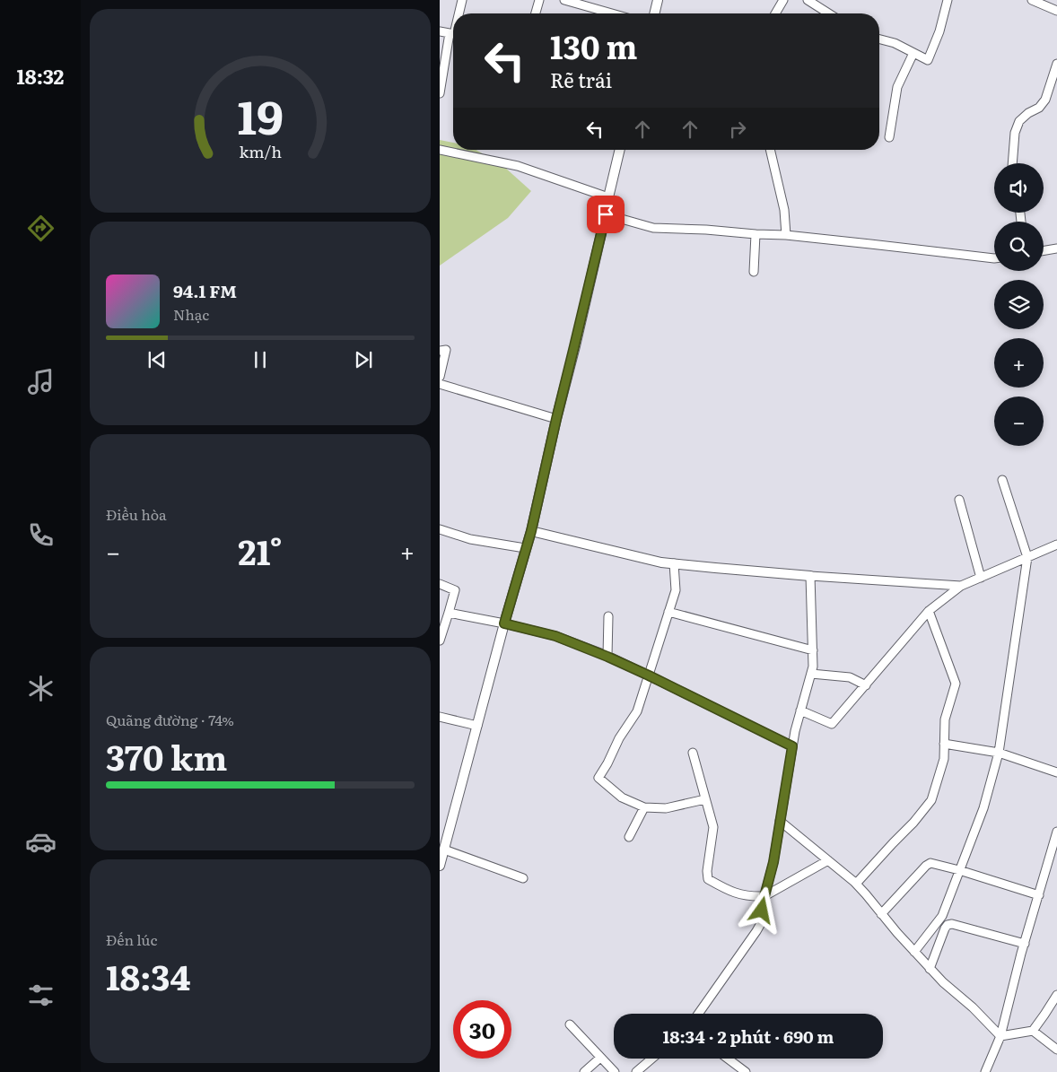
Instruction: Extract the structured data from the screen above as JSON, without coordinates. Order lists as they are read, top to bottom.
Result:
{
  "page": {
    "tabs": "18:32",
    "turn": ["130 m", "Rẽ trái"],
    "map_buttons": ["+", "−"],
    "song": ["94.1 FM", "Nhạc"],
    "tile": [
      "Điều hòa",
      ["Quãng đường · 74%", "370 km"],
      ["Đến lúc", "18:34"]
    ],
    "heat": ["−", "21°", "+"],
    "limit": "30",
    "trip": "18:34 · 2 phút · 690 m",
    "gauge": ["19", "km/h"]
  }
}
